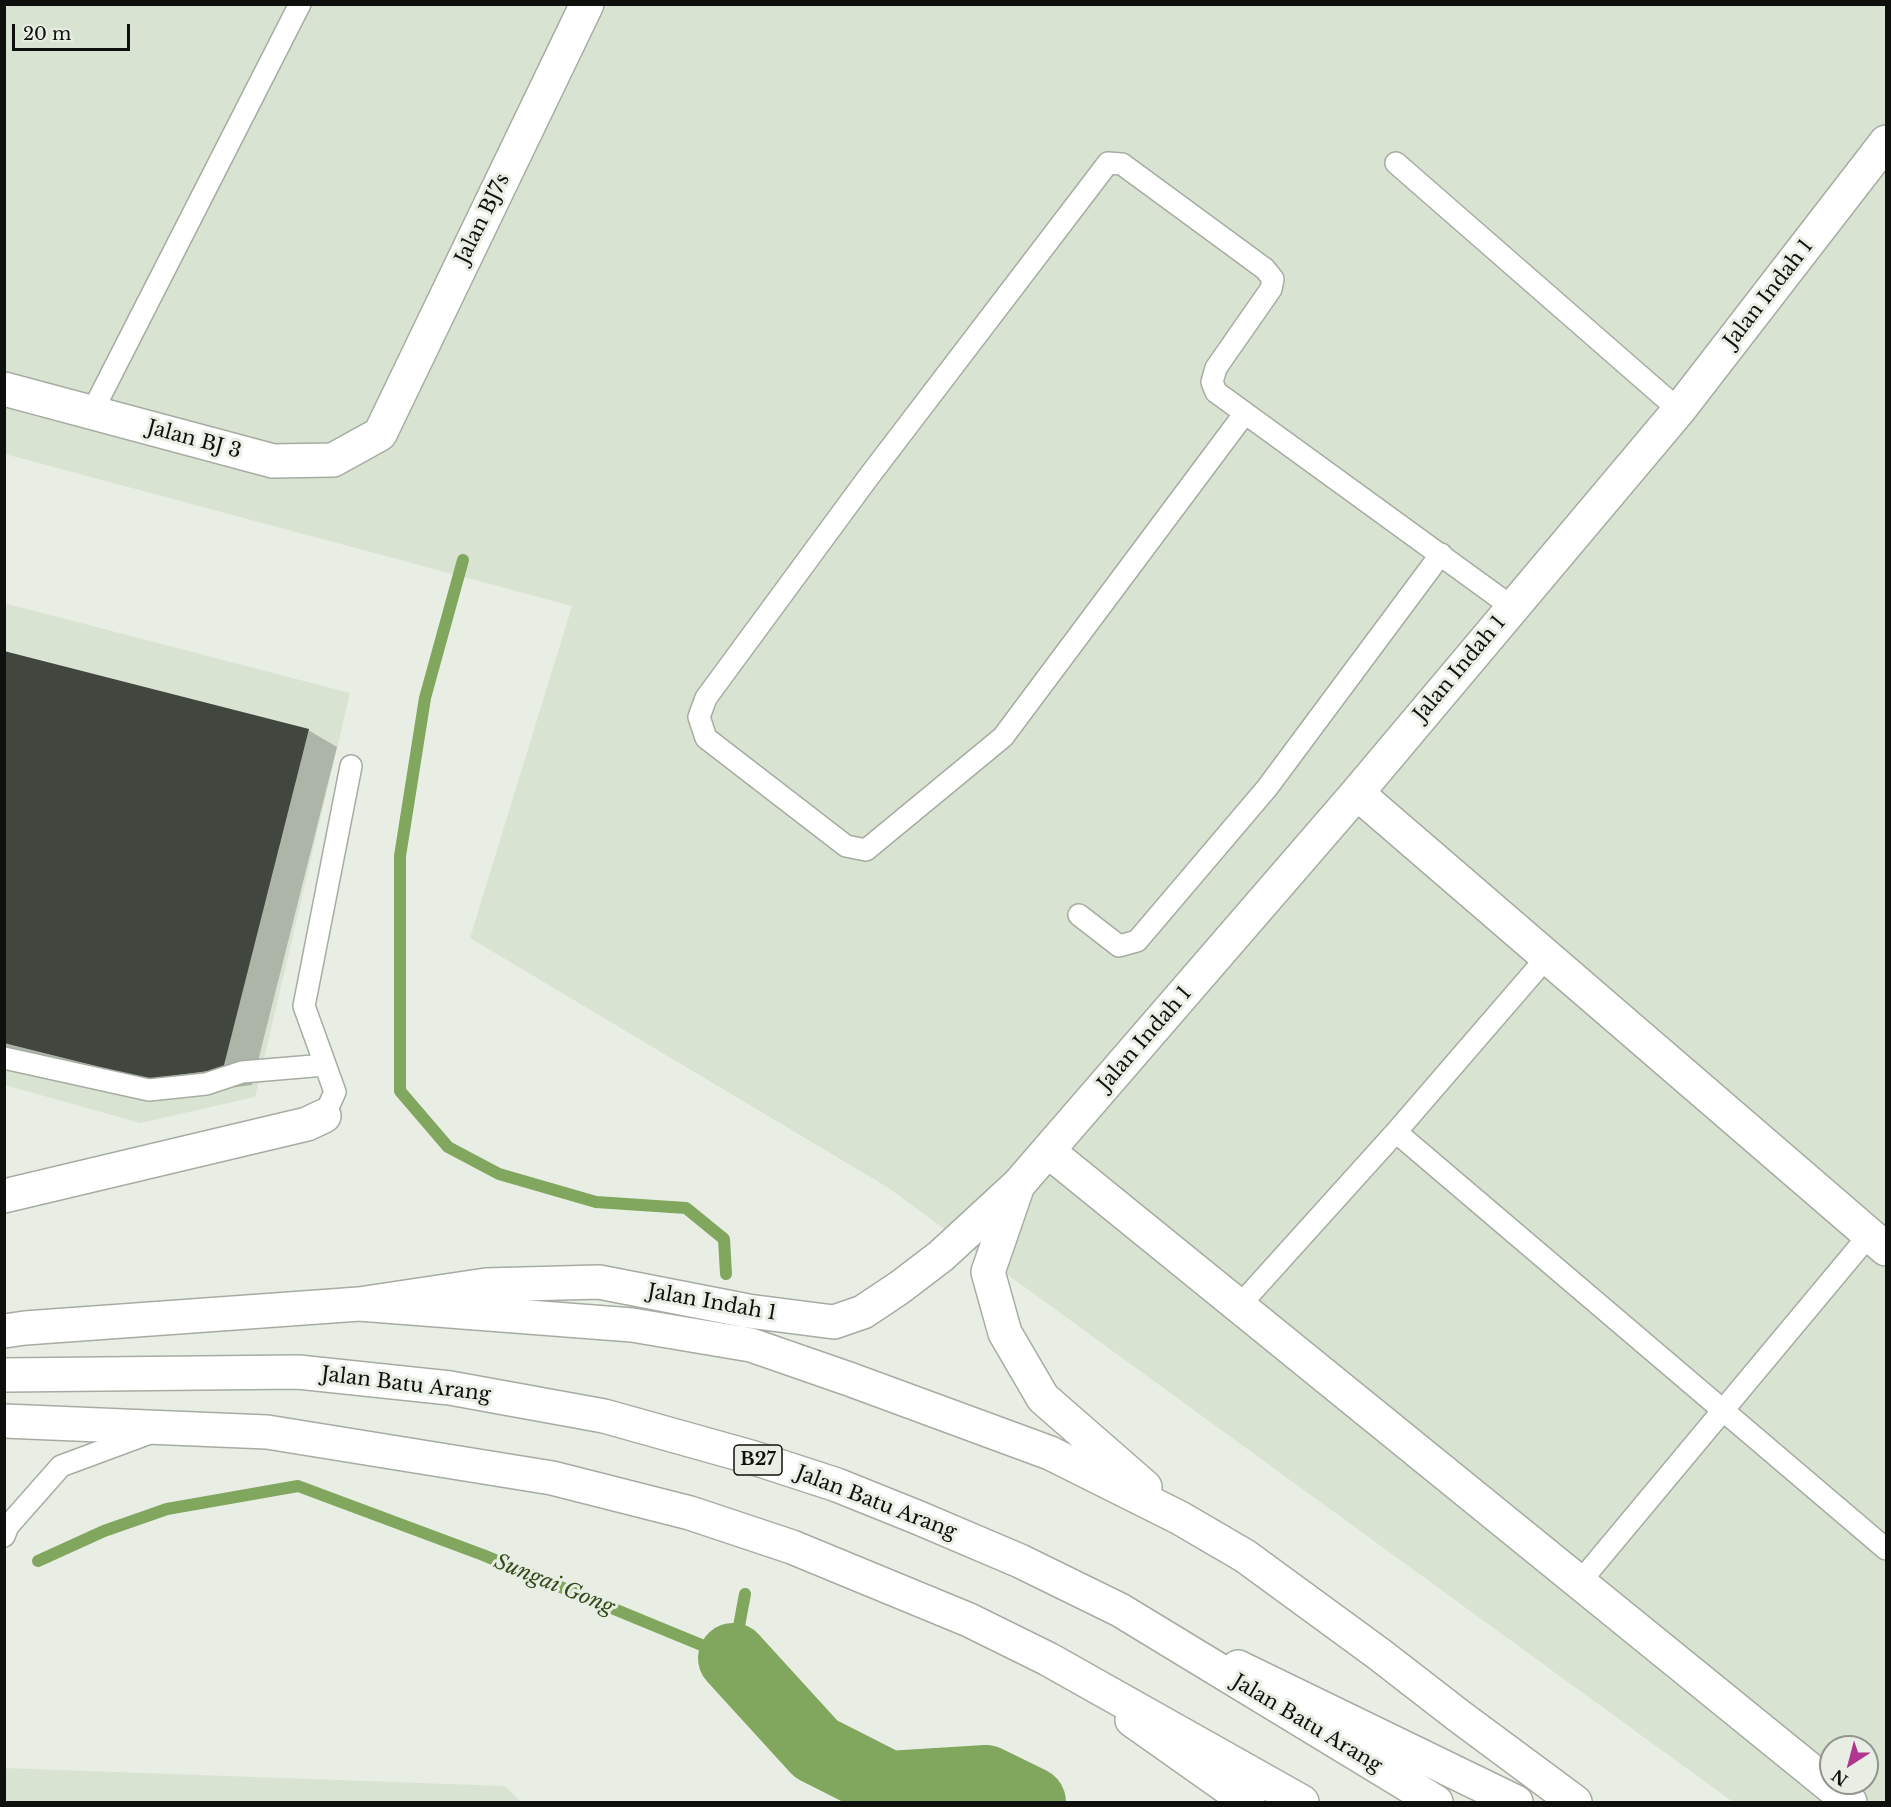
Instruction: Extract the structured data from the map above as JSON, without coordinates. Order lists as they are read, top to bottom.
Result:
{
  "streets": {
    "street": [
      "Jalan BJ7s",
      "Jalan Indah 1",
      "Jalan BJ 3",
      "Jalan Batu Arang",
      "B27"
    ]
  },
  "crossings": [
    ["Jalan BJ7s", "Jalan BJ 3"]
  ],
  "water": ["Sungai Gong"],
  "scale_bar": "20 m",
  "north": "bottom left"
}
